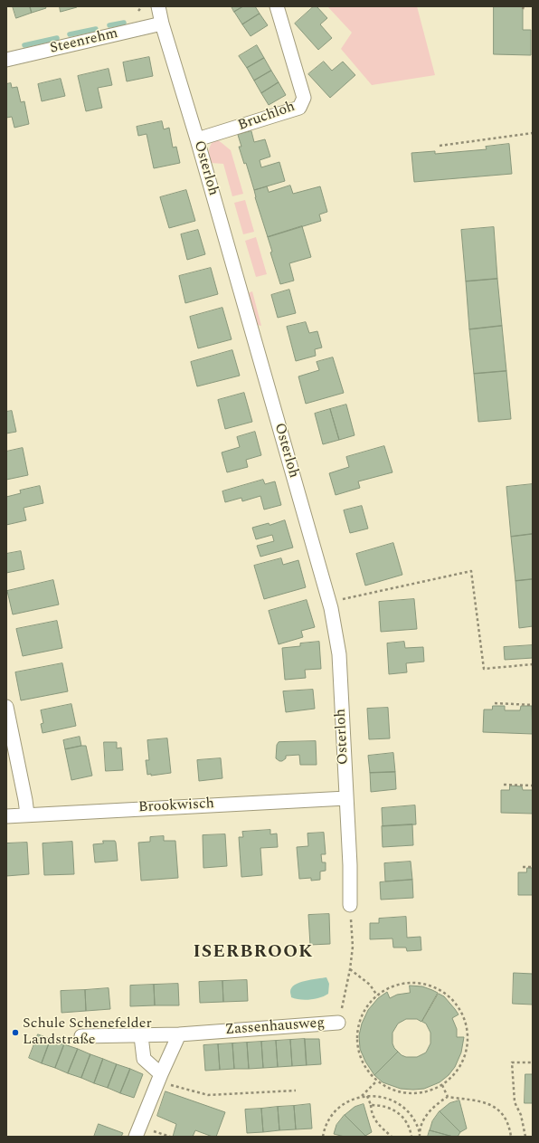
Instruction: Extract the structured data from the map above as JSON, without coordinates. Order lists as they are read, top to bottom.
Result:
{
  "streets": {
    "street": [
      "Steenrehm",
      "Bruchloh",
      "Osterloh",
      "Brookwisch",
      "Zassenhausweg"
    ]
  },
  "crossings": [
    ["Steenrehm", "Osterloh"],
    ["Bruchloh", "Osterloh"],
    ["Osterloh", "Brookwisch"],
    ["Osterloh", "Zassenhausweg"]
  ],
  "districts": ["ISERBROOK"],
  "places": ["Schule Schenefelder Landstraße"]
}
